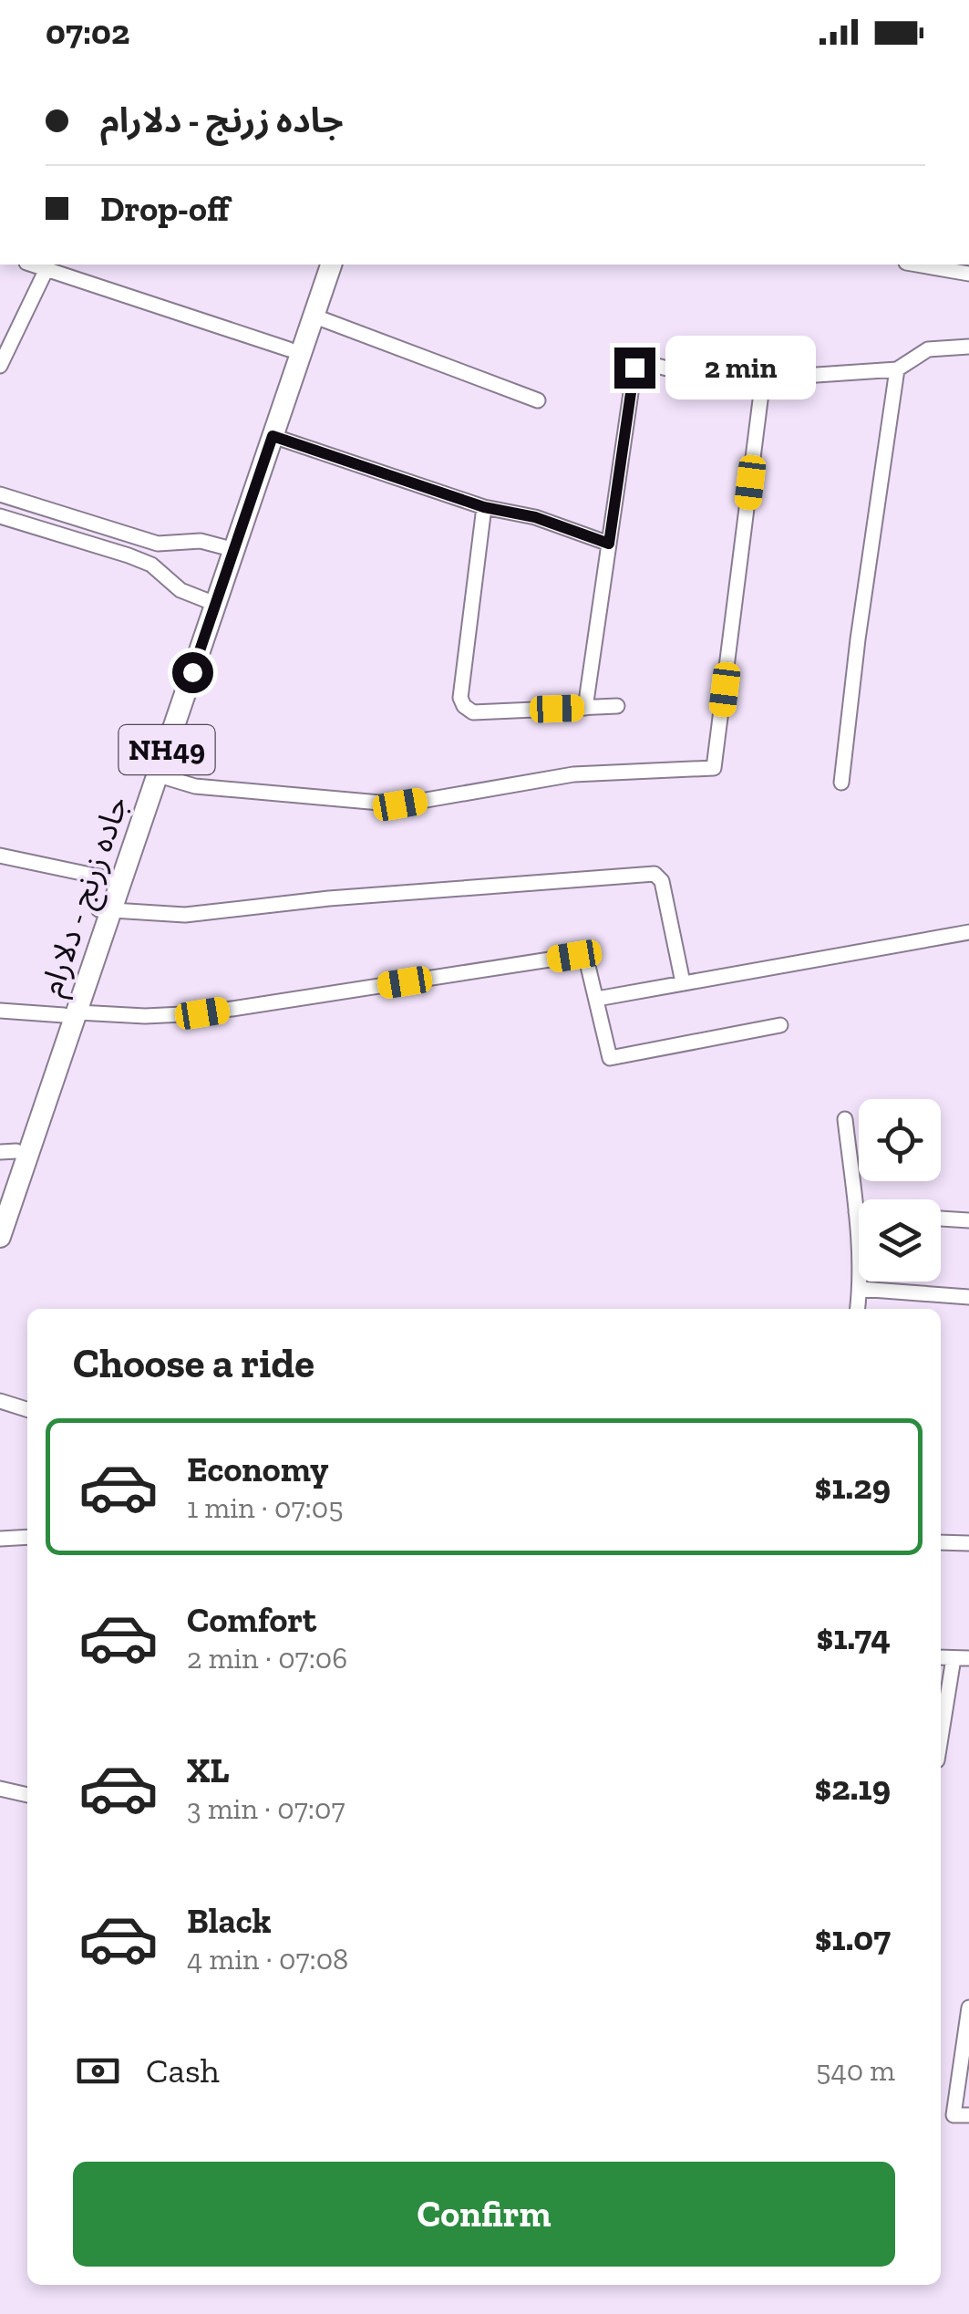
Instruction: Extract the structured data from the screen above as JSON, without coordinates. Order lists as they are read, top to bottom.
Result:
{
  "streets": {
    "highway": ["NH49", "جاده زرنج - دلارام"]
  },
  "page": {
    "status": "07:02",
    "banner": ["جاده زرنج - دلارام", "Drop-off"],
    "bubble": "2 min",
    "heading": "Choose a ride",
    "list": [
      {
        "name": "Economy",
        "note": "1 min · 07:05",
        "value": "$1.29"
      },
      {
        "name": "Comfort",
        "note": "2 min · 07:06",
        "value": "$1.74"
      },
      {
        "name": "XL",
        "note": "3 min · 07:07",
        "value": "$2.19"
      },
      {
        "name": "Black",
        "note": "4 min · 07:08",
        "value": "$1.07"
      }
    ],
    "pay": ["Cash", "540 m"],
    "buttons": "Confirm"
  }
}
